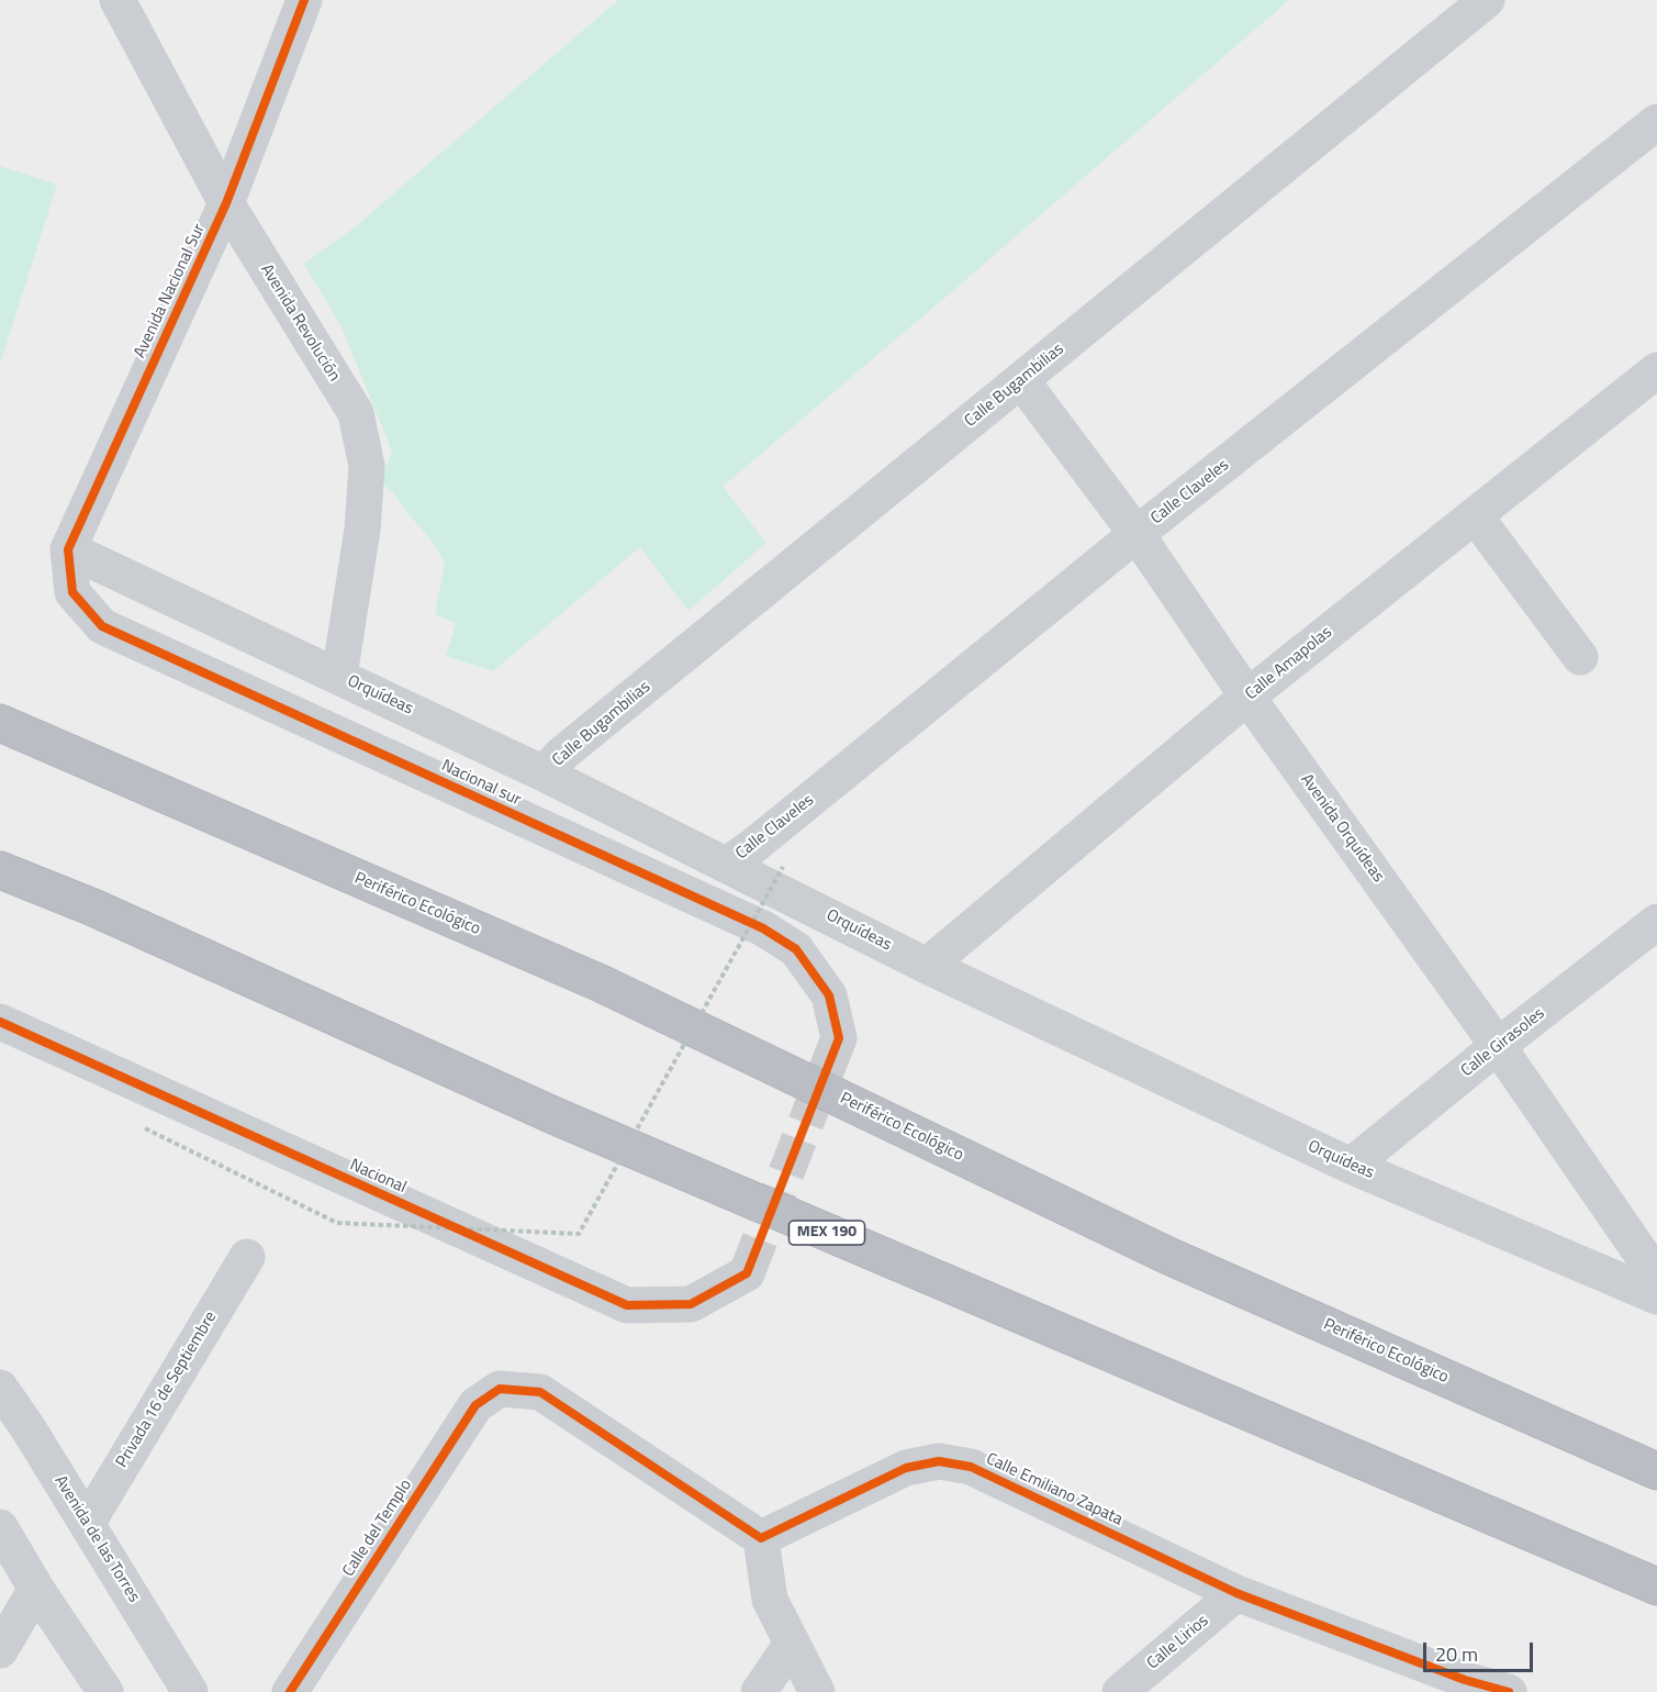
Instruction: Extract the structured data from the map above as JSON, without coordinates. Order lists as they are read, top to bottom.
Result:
{
  "streets": {
    "highway": ["Periférico Ecológico", "MEX 190"],
    "street": [
      "Avenida Nacional Sur",
      "Avenida Revolución",
      "Calle Bugambilias",
      "Calle Claveles",
      "Calle Amapolas",
      "Orquídeas",
      "Nacional sur",
      "Avenida Orquídeas",
      "Calle Girasoles",
      "Nacional",
      "Privada 16 de Septiembre",
      "Calle Emiliano Zapata",
      "Calle del Templo",
      "Avenida de las Torres",
      "Calle Lirios"
    ]
  },
  "crossings": [
    ["Avenida Nacional Sur", "Avenida Revolución"],
    ["Avenida Nacional Sur", "Orquídeas"],
    ["Avenida Nacional Sur", "Nacional sur"],
    ["Avenida Revolución", "Orquídeas"],
    ["Calle Bugambilias", "Orquídeas"],
    ["Calle Bugambilias", "Avenida Orquídeas"],
    ["Calle Claveles", "Orquídeas"],
    ["Calle Claveles", "Avenida Orquídeas"],
    ["Calle Amapolas", "Orquídeas"],
    ["Calle Amapolas", "Avenida Orquídeas"],
    ["Orquídeas", "Nacional sur"],
    ["Orquídeas", "Calle Girasoles"],
    ["Avenida Orquídeas", "Calle Girasoles"],
    ["Privada 16 de Septiembre", "Avenida de las Torres"],
    ["Calle Emiliano Zapata", "Calle del Templo"],
    ["Calle Emiliano Zapata", "Calle Lirios"]
  ],
  "scale_bar": "20 m"
}
